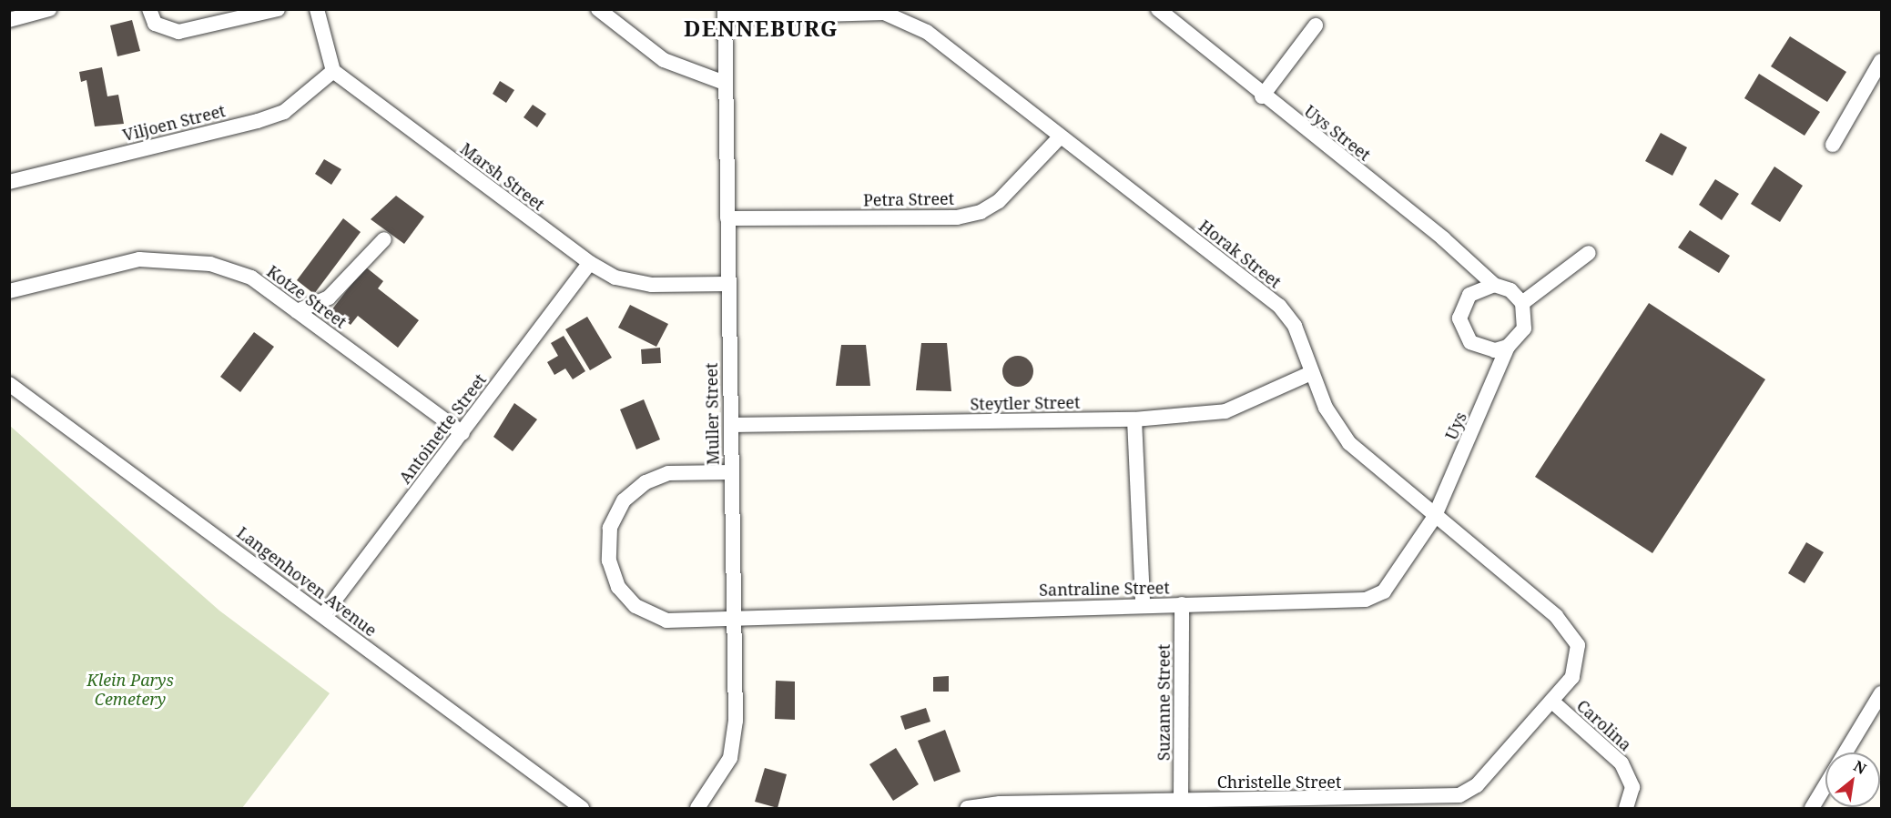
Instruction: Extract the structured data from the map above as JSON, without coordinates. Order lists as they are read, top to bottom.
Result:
{
  "streets": {
    "street": [
      "Viljoen Street",
      "Uys Street",
      "Marsh Street",
      "Petra Street",
      "Horak Street",
      "Kotze Street",
      "Steytler Street",
      "Muller Street",
      "Uys",
      "Antoinette Street",
      "Langenhoven Avenue",
      "Santraline Street",
      "Suzanne Street",
      "Carolina",
      "Christelle Street"
    ]
  },
  "crossings": [
    ["Viljoen Street", "Marsh Street"],
    ["Uys Street", "Uys"],
    ["Marsh Street", "Muller Street"],
    ["Marsh Street", "Antoinette Street"],
    ["Petra Street", "Horak Street"],
    ["Petra Street", "Muller Street"],
    ["Horak Street", "Steytler Street"],
    ["Horak Street", "Muller Street"],
    ["Horak Street", "Uys"],
    ["Horak Street", "Santraline Street"],
    ["Horak Street", "Carolina"],
    ["Horak Street", "Christelle Street"],
    ["Kotze Street", "Antoinette Street"],
    ["Steytler Street", "Muller Street"],
    ["Muller Street", "Santraline Street"],
    ["Uys", "Santraline Street"],
    ["Antoinette Street", "Langenhoven Avenue"],
    ["Santraline Street", "Suzanne Street"],
    ["Suzanne Street", "Christelle Street"],
    ["Carolina", "Christelle Street"]
  ],
  "districts": ["DENNEBURG"],
  "parks": ["Klein Parys Cemetery"],
  "north": "top right"
}
